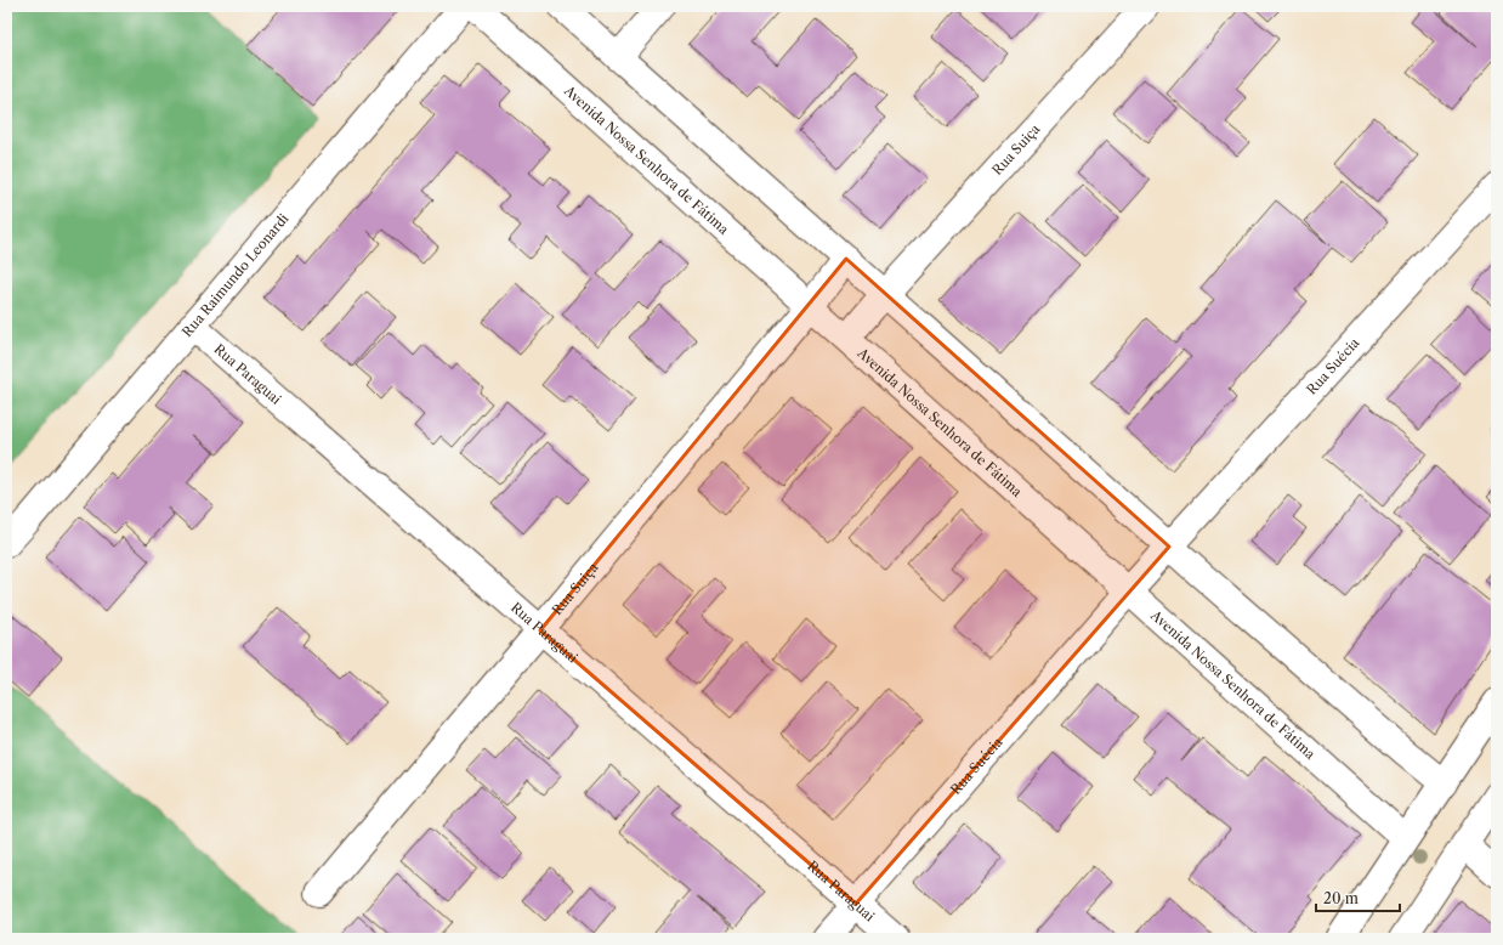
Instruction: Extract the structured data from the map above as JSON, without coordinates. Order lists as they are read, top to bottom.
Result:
{
  "streets": {
    "street": [
      "Rua Suiça",
      "Avenida Nossa Senhora de Fátima",
      "Rua Raimundo Leonardi",
      "Rua Suécia",
      "Rua Paraguai"
    ]
  },
  "crossings": [
    ["Rua Suiça", "Avenida Nossa Senhora de Fátima"],
    ["Rua Suiça", "Rua Paraguai"],
    ["Avenida Nossa Senhora de Fátima", "Rua Suécia"],
    ["Rua Raimundo Leonardi", "Rua Paraguai"],
    ["Rua Suécia", "Rua Paraguai"]
  ],
  "scale_bar": "20 m"
}
